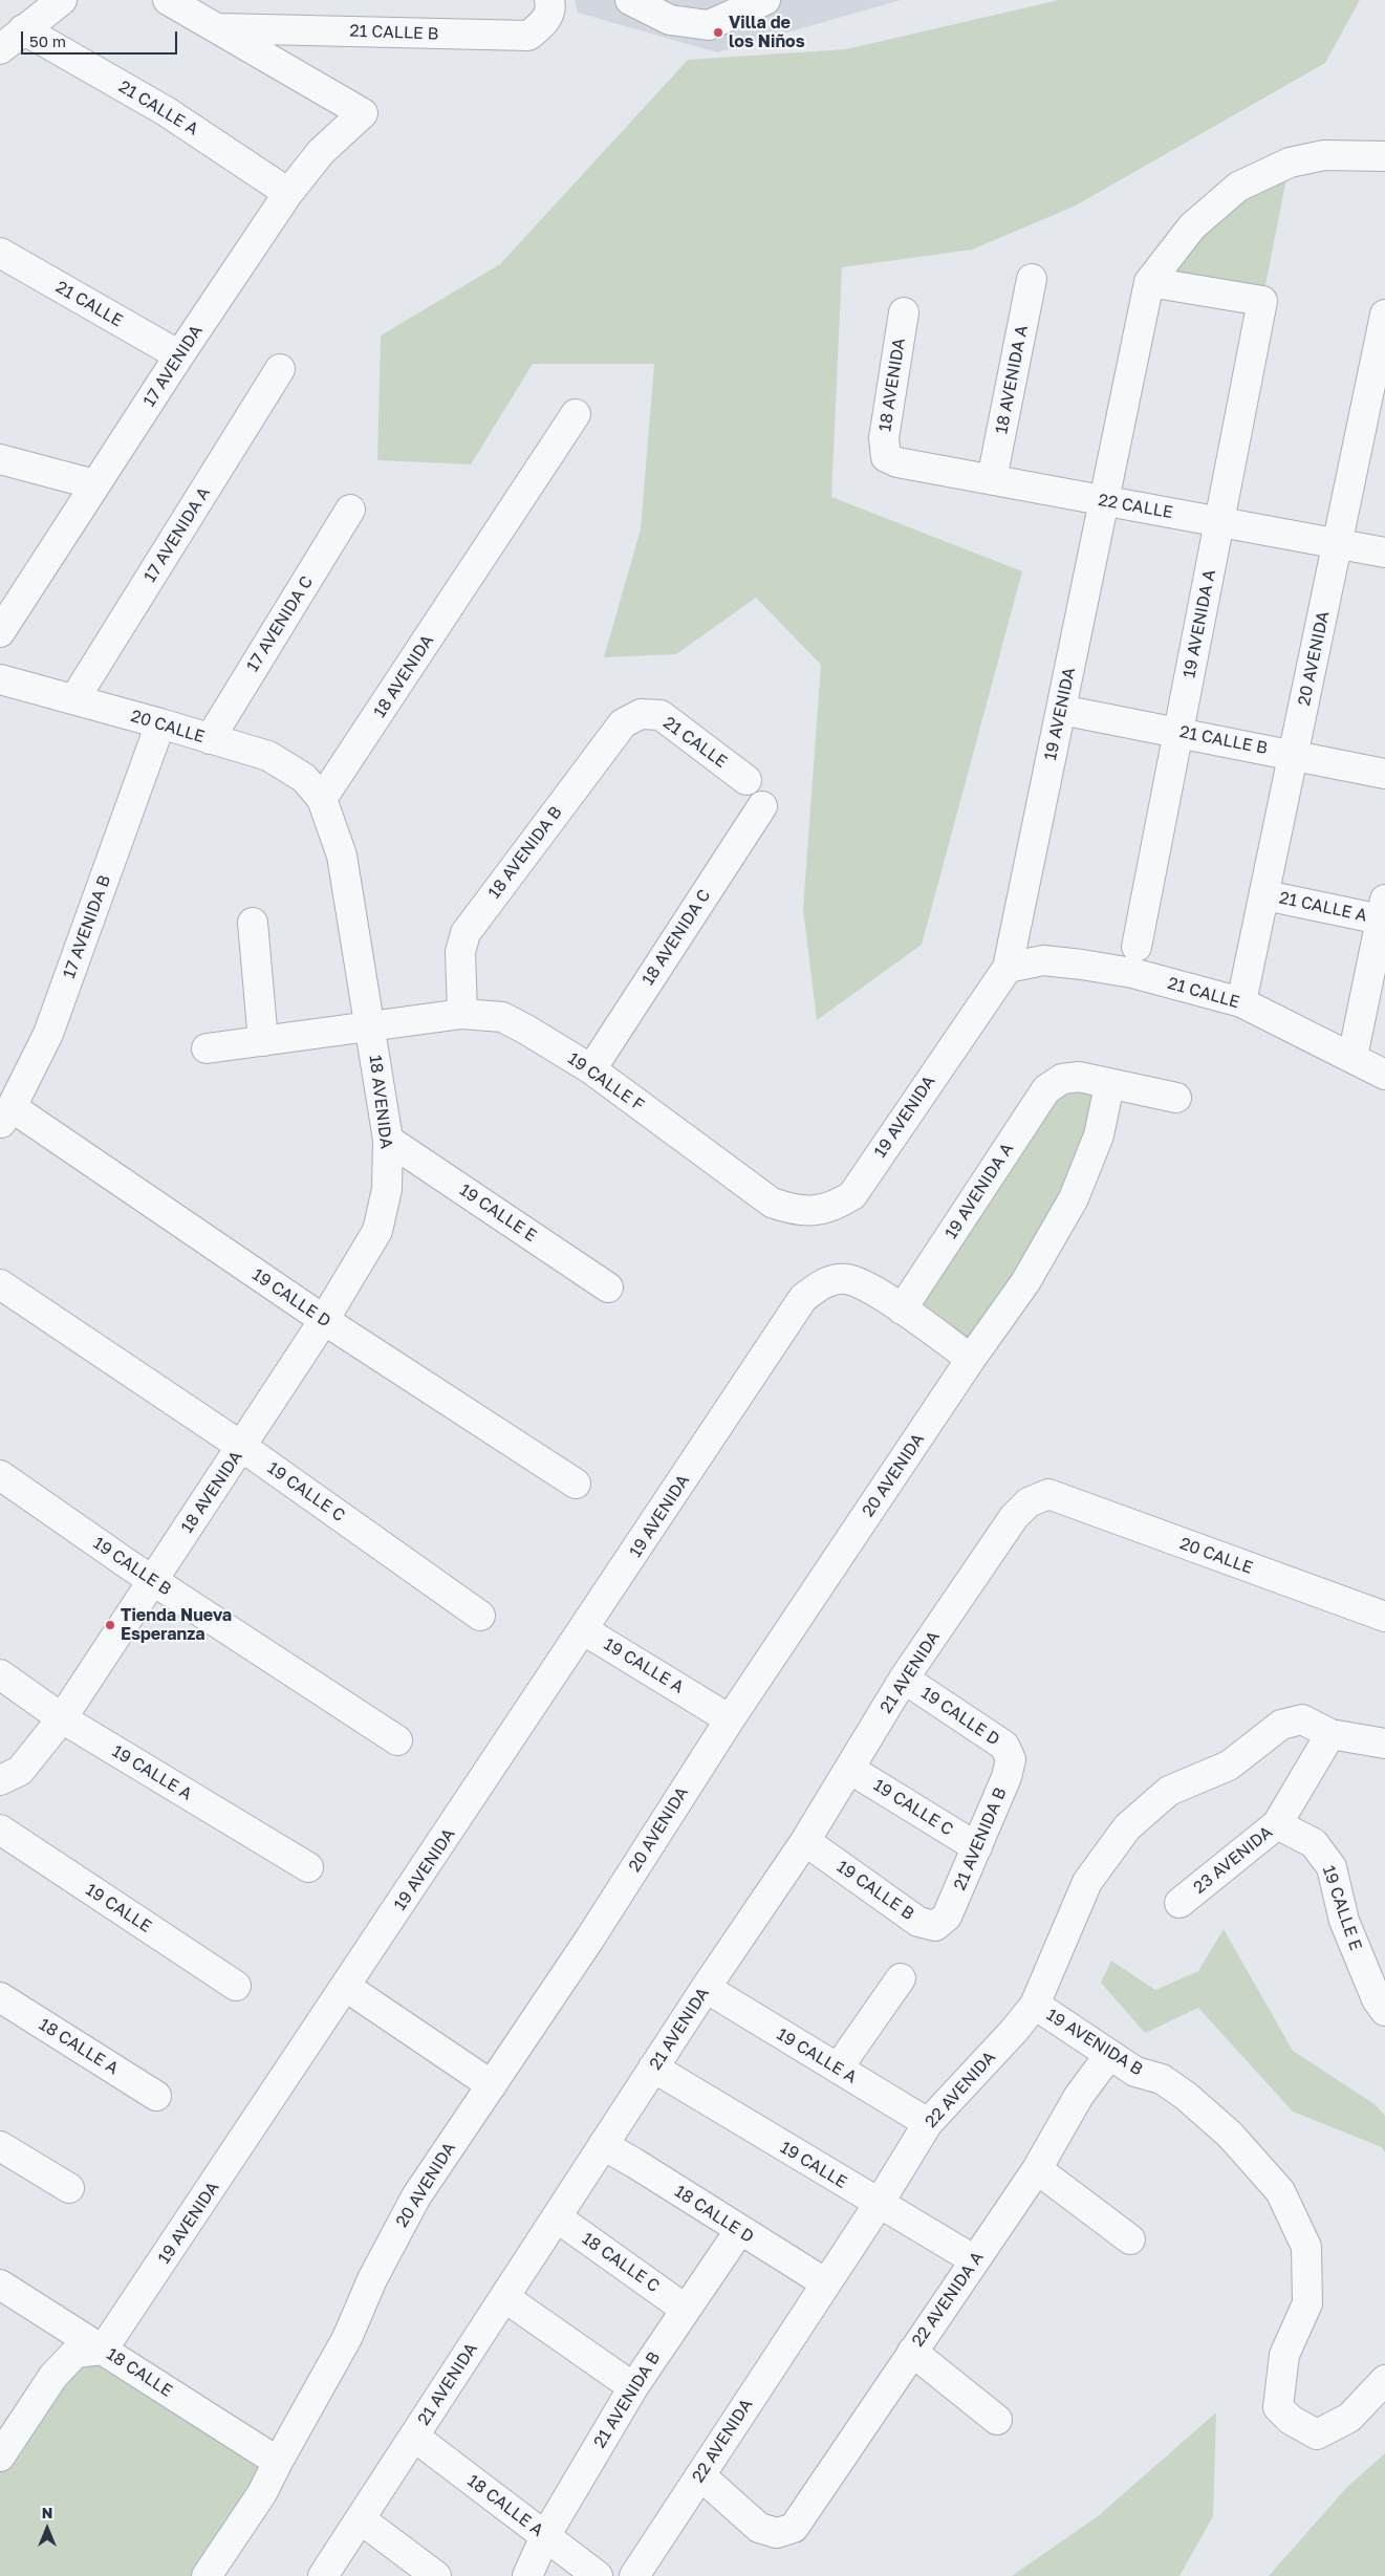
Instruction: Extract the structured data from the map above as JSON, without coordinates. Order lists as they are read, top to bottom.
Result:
{
  "streets": {
    "street": [
      "21 CALLE B",
      "21 CALLE A",
      "21 CALLE",
      "17 AVENIDA",
      "18 AVENIDA A",
      "18 AVENIDA",
      "22 CALLE",
      "17 AVENIDA A",
      "17 AVENIDA C",
      "19 AVENIDA A",
      "20 AVENIDA",
      "19 AVENIDA",
      "20 CALLE",
      "18 AVENIDA B",
      "17 AVENIDA B",
      "18 AVENIDA C",
      "19 CALLE F",
      "19 CALLE E",
      "19 CALLE D",
      "19 CALLE C",
      "19 CALLE B",
      "19 CALLE A",
      "21 AVENIDA",
      "21 AVENIDA B",
      "23 AVENIDA",
      "19 CALLE",
      "19 AVENIDA B",
      "18 CALLE A",
      "22 AVENIDA",
      "18 CALLE D",
      "18 CALLE C",
      "22 AVENIDA A",
      "18 CALLE"
    ]
  },
  "crossings": [
    ["21 CALLE B", "17 AVENIDA"],
    ["21 CALLE B", "19 AVENIDA A"],
    ["21 CALLE B", "20 AVENIDA"],
    ["21 CALLE B", "19 AVENIDA"],
    ["21 CALLE A", "17 AVENIDA"],
    ["21 CALLE A", "20 AVENIDA"],
    ["21 CALLE", "17 AVENIDA"],
    ["21 CALLE", "20 AVENIDA"],
    ["21 CALLE", "19 AVENIDA"],
    ["21 CALLE", "18 AVENIDA B"],
    ["18 AVENIDA A", "22 CALLE"],
    ["18 AVENIDA", "22 CALLE"],
    ["18 AVENIDA", "20 CALLE"],
    ["18 AVENIDA", "19 CALLE F"],
    ["18 AVENIDA", "19 CALLE E"],
    ["18 AVENIDA", "19 CALLE D"],
    ["18 AVENIDA", "19 CALLE C"],
    ["18 AVENIDA", "19 CALLE B"],
    ["18 AVENIDA", "19 CALLE A"],
    ["22 CALLE", "19 AVENIDA A"],
    ["22 CALLE", "20 AVENIDA"],
    ["22 CALLE", "19 AVENIDA"],
    ["17 AVENIDA A", "20 CALLE"],
    ["17 AVENIDA C", "20 CALLE"],
    ["19 AVENIDA A", "20 AVENIDA"],
    ["19 AVENIDA A", "19 AVENIDA"],
    ["20 AVENIDA", "19 CALLE A"],
    ["20 AVENIDA", "18 CALLE"],
    ["19 AVENIDA", "19 CALLE F"],
    ["19 AVENIDA", "19 CALLE A"],
    ["19 AVENIDA", "18 CALLE"],
    ["20 CALLE", "17 AVENIDA B"],
    ["20 CALLE", "21 AVENIDA"],
    ["18 AVENIDA B", "19 CALLE F"],
    ["17 AVENIDA B", "19 CALLE D"],
    ["18 AVENIDA C", "19 CALLE F"],
    ["19 CALLE E", "23 AVENIDA"],
    ["19 CALLE D", "21 AVENIDA"],
    ["19 CALLE D", "21 AVENIDA B"],
    ["19 CALLE C", "21 AVENIDA"],
    ["19 CALLE C", "21 AVENIDA B"],
    ["19 CALLE B", "21 AVENIDA"],
    ["19 CALLE B", "21 AVENIDA B"],
    ["19 CALLE A", "21 AVENIDA"],
    ["19 CALLE A", "22 AVENIDA"],
    ["21 AVENIDA", "19 CALLE"],
    ["21 AVENIDA", "18 CALLE A"],
    ["21 AVENIDA", "18 CALLE D"],
    ["21 AVENIDA", "18 CALLE C"],
    ["21 AVENIDA B", "18 CALLE A"],
    ["21 AVENIDA B", "18 CALLE D"],
    ["21 AVENIDA B", "18 CALLE C"],
    ["23 AVENIDA", "22 AVENIDA"],
    ["19 CALLE", "22 AVENIDA"],
    ["19 CALLE", "22 AVENIDA A"],
    ["19 AVENIDA B", "22 AVENIDA"],
    ["19 AVENIDA B", "22 AVENIDA A"],
    ["22 AVENIDA", "18 CALLE D"],
    ["22 AVENIDA", "22 AVENIDA A"]
  ],
  "places": ["Villa de los Niños", "Tienda Nueva Esperanza"],
  "scale_bar": "50 m",
  "north": "top"
}
